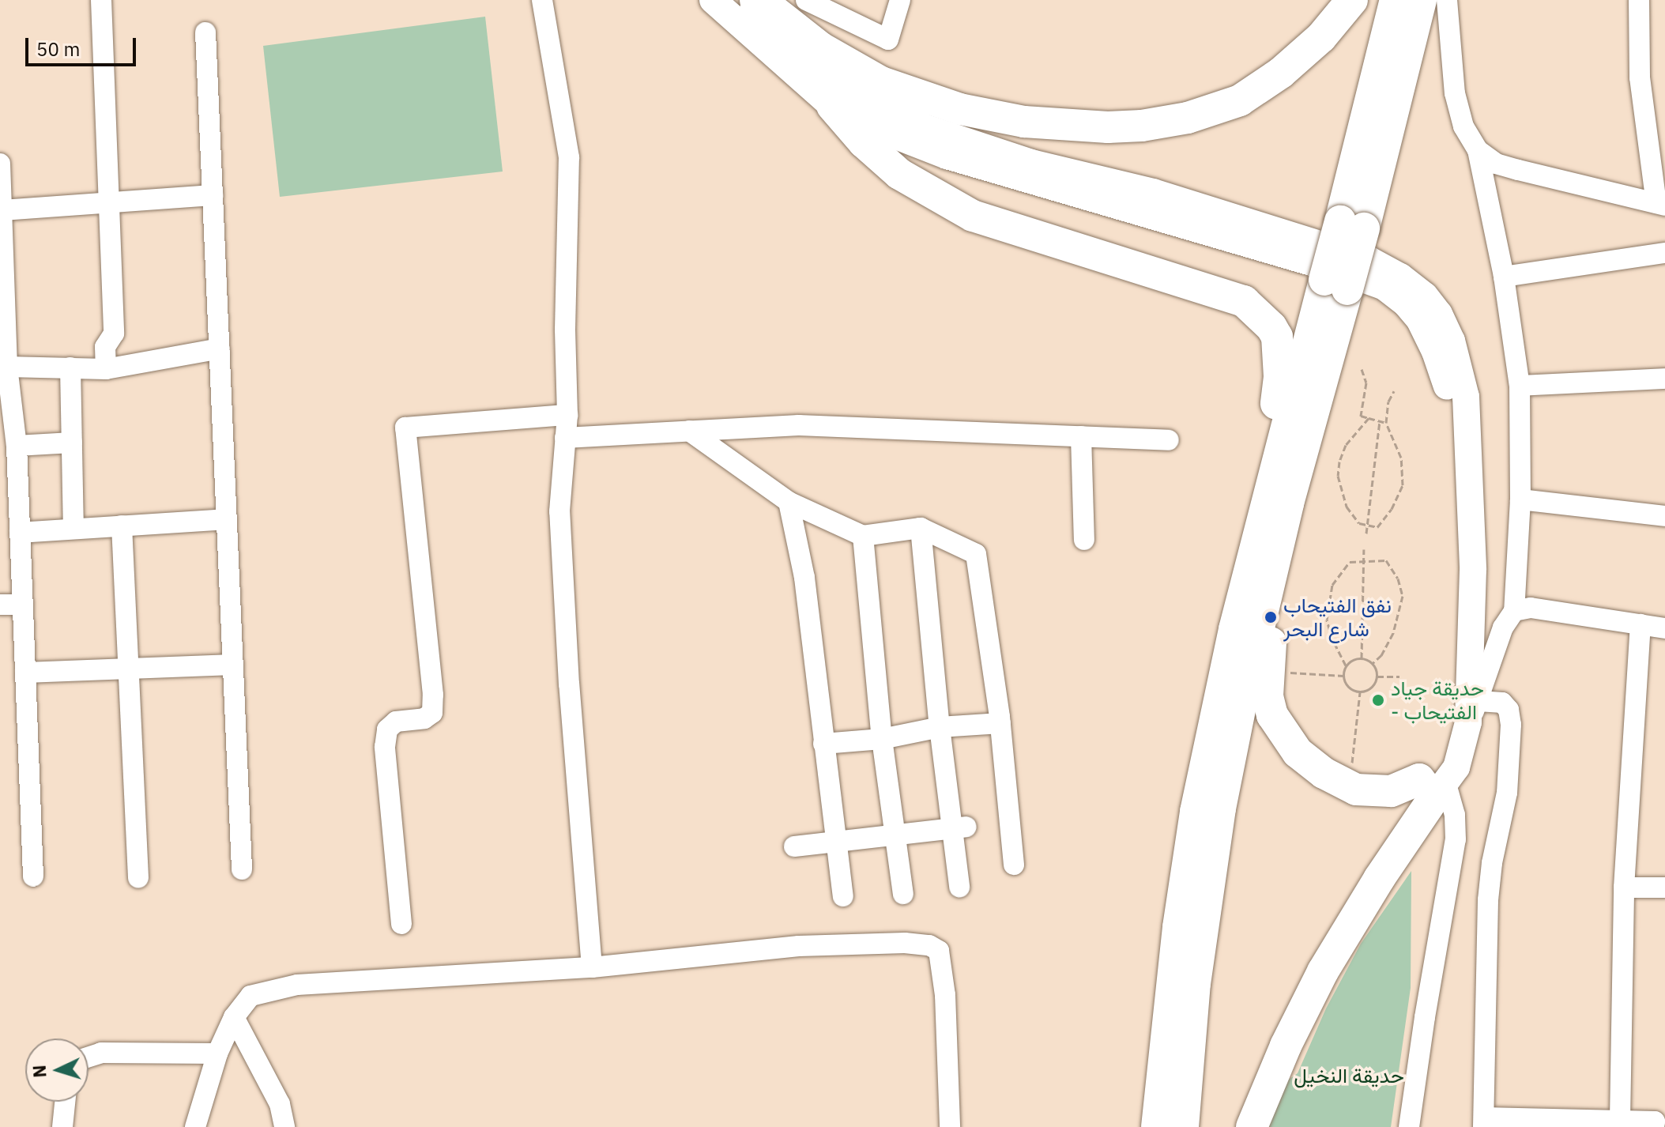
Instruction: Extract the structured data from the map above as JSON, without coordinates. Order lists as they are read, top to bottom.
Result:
{
  "parks": ["حديقة النخيل"],
  "places": ["نفق الفتيحاب شارع البحر", "حديقة جياد - الفتيحاب"],
  "scale_bar": "50 m",
  "north": "left"
}
